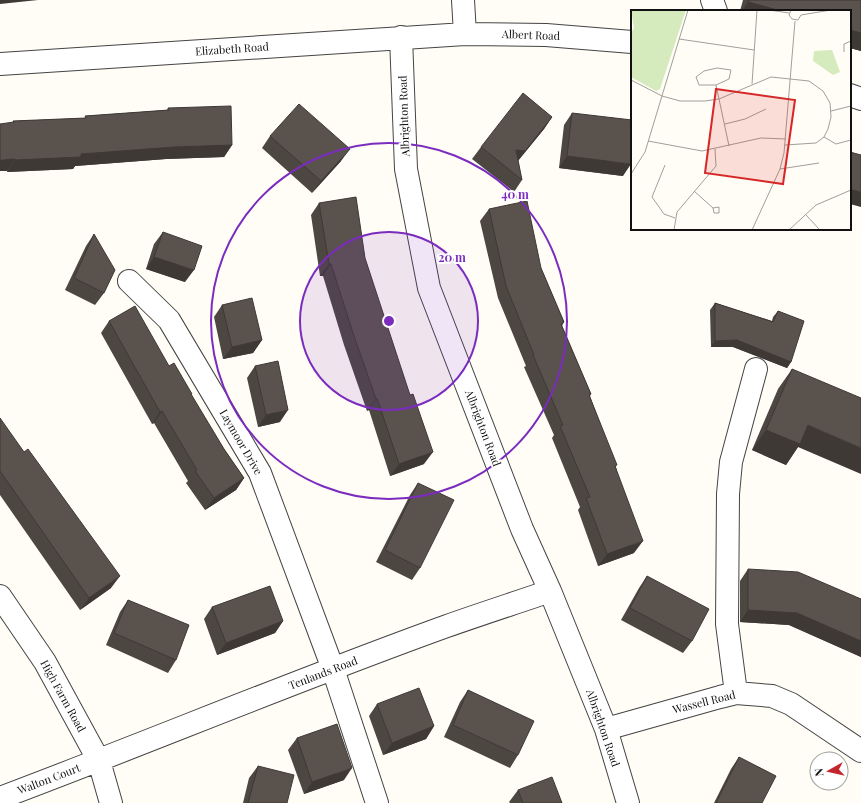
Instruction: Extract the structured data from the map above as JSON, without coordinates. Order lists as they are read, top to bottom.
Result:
{
  "streets": {
    "street": [
      "Albert Road",
      "Elizabeth Road",
      "Albrighton Road",
      "Laymoor Drive",
      "Tenlands Road",
      "High Farm Road",
      "Wassell Road",
      "Walton Court"
    ]
  },
  "crossings": [
    ["Albert Road", "Elizabeth Road"],
    ["Elizabeth Road", "Albrighton Road"],
    ["Albrighton Road", "Tenlands Road"],
    ["Albrighton Road", "Wassell Road"],
    ["Laymoor Drive", "Tenlands Road"],
    ["Tenlands Road", "High Farm Road"],
    ["Tenlands Road", "Walton Court"],
    ["High Farm Road", "Walton Court"]
  ],
  "north": "left",
  "rings": ["40 m", "20 m"]
}
